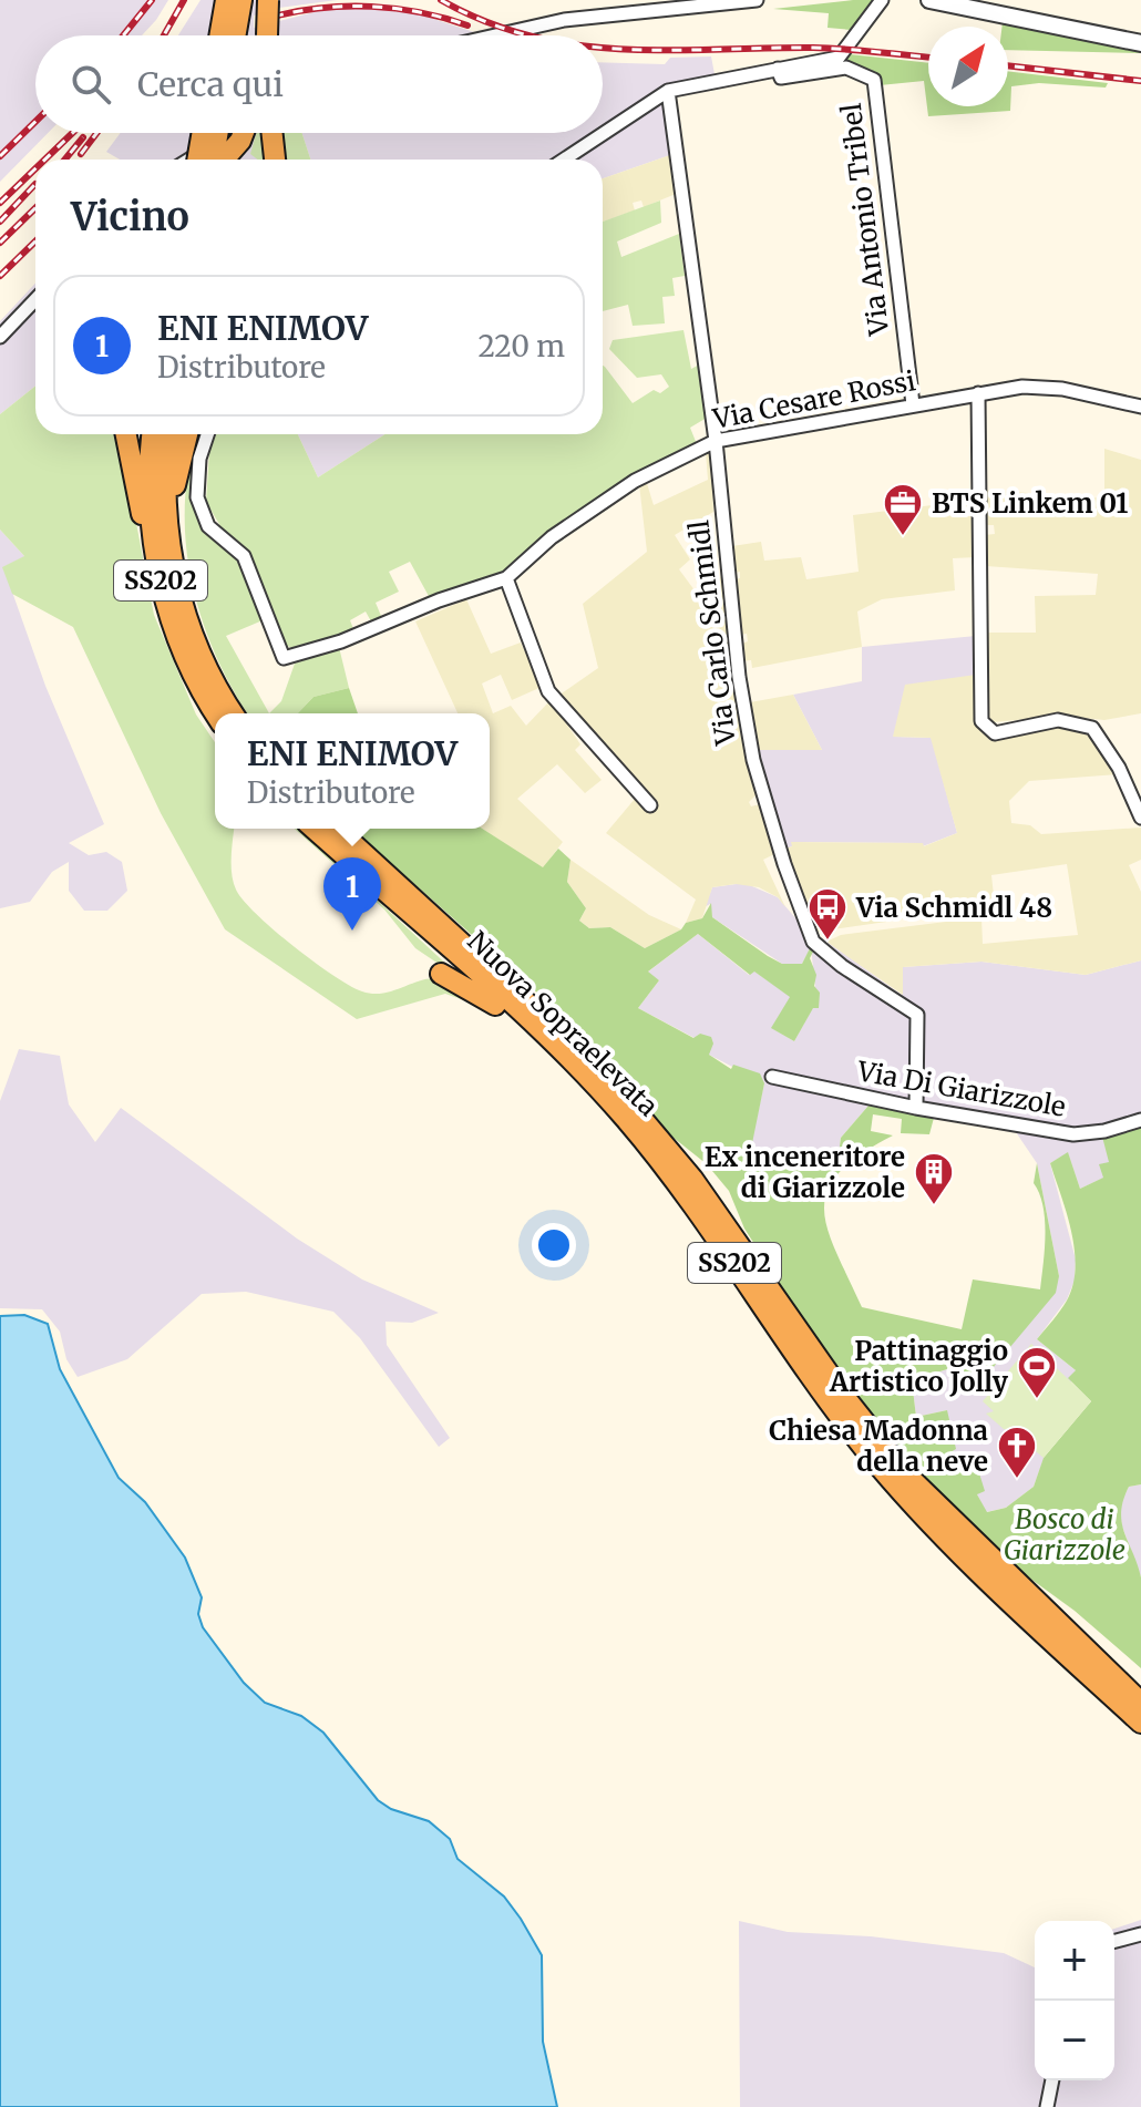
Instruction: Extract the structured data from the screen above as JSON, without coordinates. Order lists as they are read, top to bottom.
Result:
{
  "streets": {
    "highway": ["SS202", "Nuova Sopraelevata"],
    "street": [
      "Via Antonio Tribel",
      "Via Cesare Rossi",
      "Via Carlo Schmidl",
      "Via Di Giarizzole"
    ]
  },
  "crossings": [
    ["Via Antonio Tribel", "Via Cesare Rossi"],
    ["Via Cesare Rossi", "Via Carlo Schmidl"],
    ["Via Carlo Schmidl", "Via Di Giarizzole"]
  ],
  "parks": ["Bosco di Giarizzole"],
  "places": {
    "office": ["BTS Linkem 01"],
    "bus stop": ["Via Schmidl 48"],
    "building": ["Ex inceneritore di Giarizzole"],
    "sports": ["Pattinaggio Artistico Jolly"],
    "church": ["Chiesa Madonna della neve"]
  },
  "north": "top right",
  "page": {
    "search": "Cerca qui",
    "heading": "Vicino",
    "list": [
      {
        "mark": "1",
        "name": "ENI ENIMOV",
        "note": "Distributore",
        "value": "220 m"
      }
    ],
    "popup": ["ENI ENIMOV", "Distributore"],
    "pins": "1",
    "map_buttons": ["+", "−"]
  }
}
